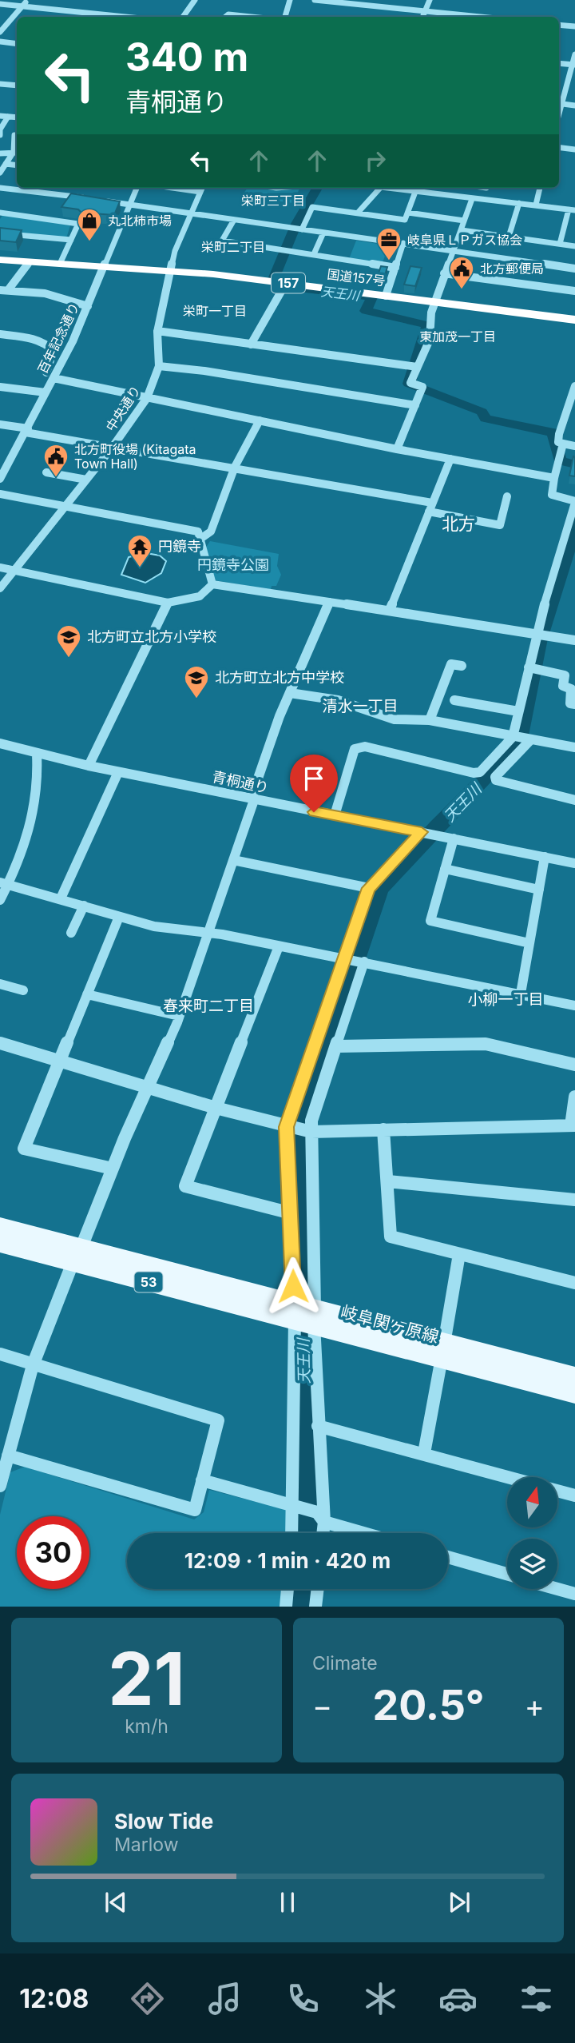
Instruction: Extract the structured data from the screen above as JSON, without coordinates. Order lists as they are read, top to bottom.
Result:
{
  "streets": {
    "highway": ["国道157号", "157"],
    "main road": ["53", "岐阜関ヶ原線"],
    "street": ["百年記念通り", "中央通り", "青桐通り"]
  },
  "crossings": [
    ["国道157号", "百年記念通り"],
    ["国道157号", "中央通り"]
  ],
  "districts": [
    "栄町三丁目",
    "栄町二丁目",
    "栄町一丁目",
    "東加茂一丁目",
    "北方",
    "清水一丁目",
    "小柳一丁目",
    "春来町二丁目"
  ],
  "water": ["天王川"],
  "parks": ["円鏡寺公園"],
  "places": {
    "shop": ["丸北柿市場"],
    "office": ["岐阜県ＬＰガス協会"],
    "public building": ["北方郵便局", "北方町役場 (Kitagata Town Hall)"],
    "temple": ["円鏡寺"],
    "school or university": ["北方町立北方小学校", "北方町立北方中学校"]
  },
  "north": "top",
  "page": {
    "turn": ["340 m", "青桐通り"],
    "limit": "30",
    "trip": "12:09 · 1 min · 420 m",
    "tile": [
      ["21", "km/h"],
      "Climate"
    ],
    "heat": ["−", "20.5°", "+"],
    "song": ["Slow Tide", "Marlow"],
    "tabs": "12:08"
  }
}
